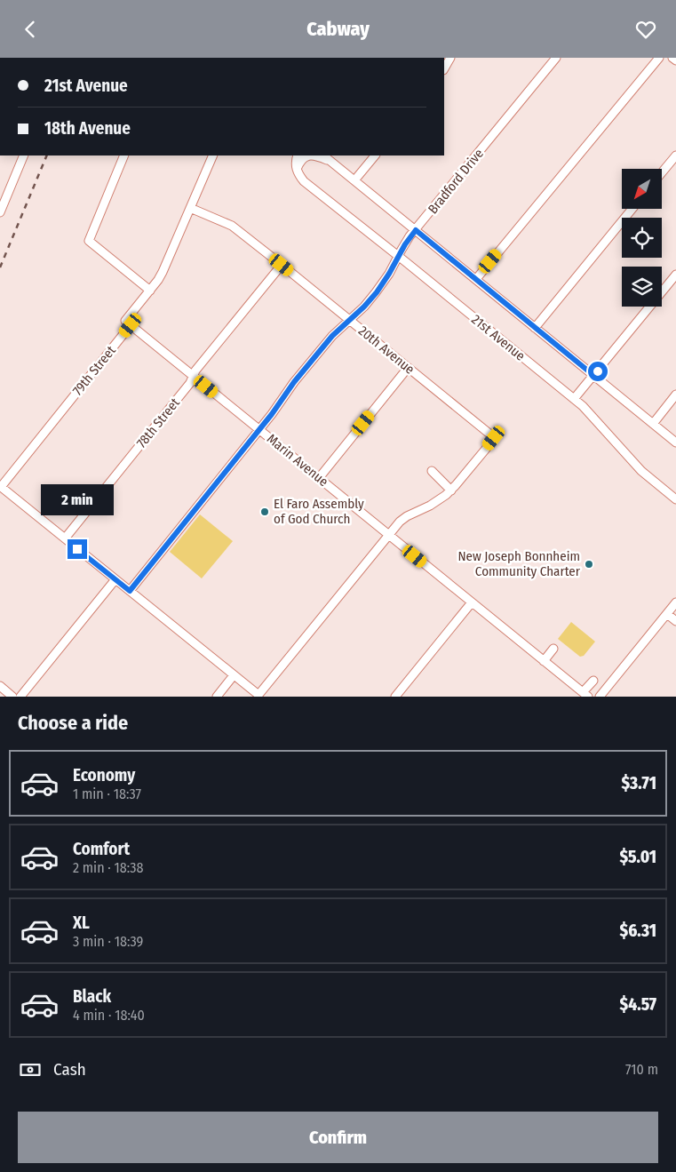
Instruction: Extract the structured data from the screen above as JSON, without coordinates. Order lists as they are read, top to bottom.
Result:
{
  "streets": {
    "street": [
      "Bradford Drive",
      "21st Avenue",
      "20th Avenue",
      "79th Street",
      "78th Street",
      "Marin Avenue"
    ]
  },
  "crossings": [
    ["Bradford Drive", "21st Avenue"],
    ["Bradford Drive", "20th Avenue"],
    ["Bradford Drive", "Marin Avenue"],
    ["20th Avenue", "79th Street"],
    ["20th Avenue", "78th Street"],
    ["79th Street", "Marin Avenue"],
    ["78th Street", "Marin Avenue"]
  ],
  "places": ["El Faro Assembly of God Church", "New Joseph Bonnheim Community Charter"],
  "north": "bottom left",
  "page": {
    "header": "Cabway",
    "banner": ["21st Avenue", "18th Avenue"],
    "bubble": "2 min",
    "heading": "Choose a ride",
    "list": [
      {
        "name": "Economy",
        "note": "1 min · 18:37",
        "value": "$3.71"
      },
      {
        "name": "Comfort",
        "note": "2 min · 18:38",
        "value": "$5.01"
      },
      {
        "name": "XL",
        "note": "3 min · 18:39",
        "value": "$6.31"
      },
      {
        "name": "Black",
        "note": "4 min · 18:40",
        "value": "$4.57"
      }
    ],
    "pay": ["Cash", "710 m"],
    "buttons": "Confirm"
  }
}
